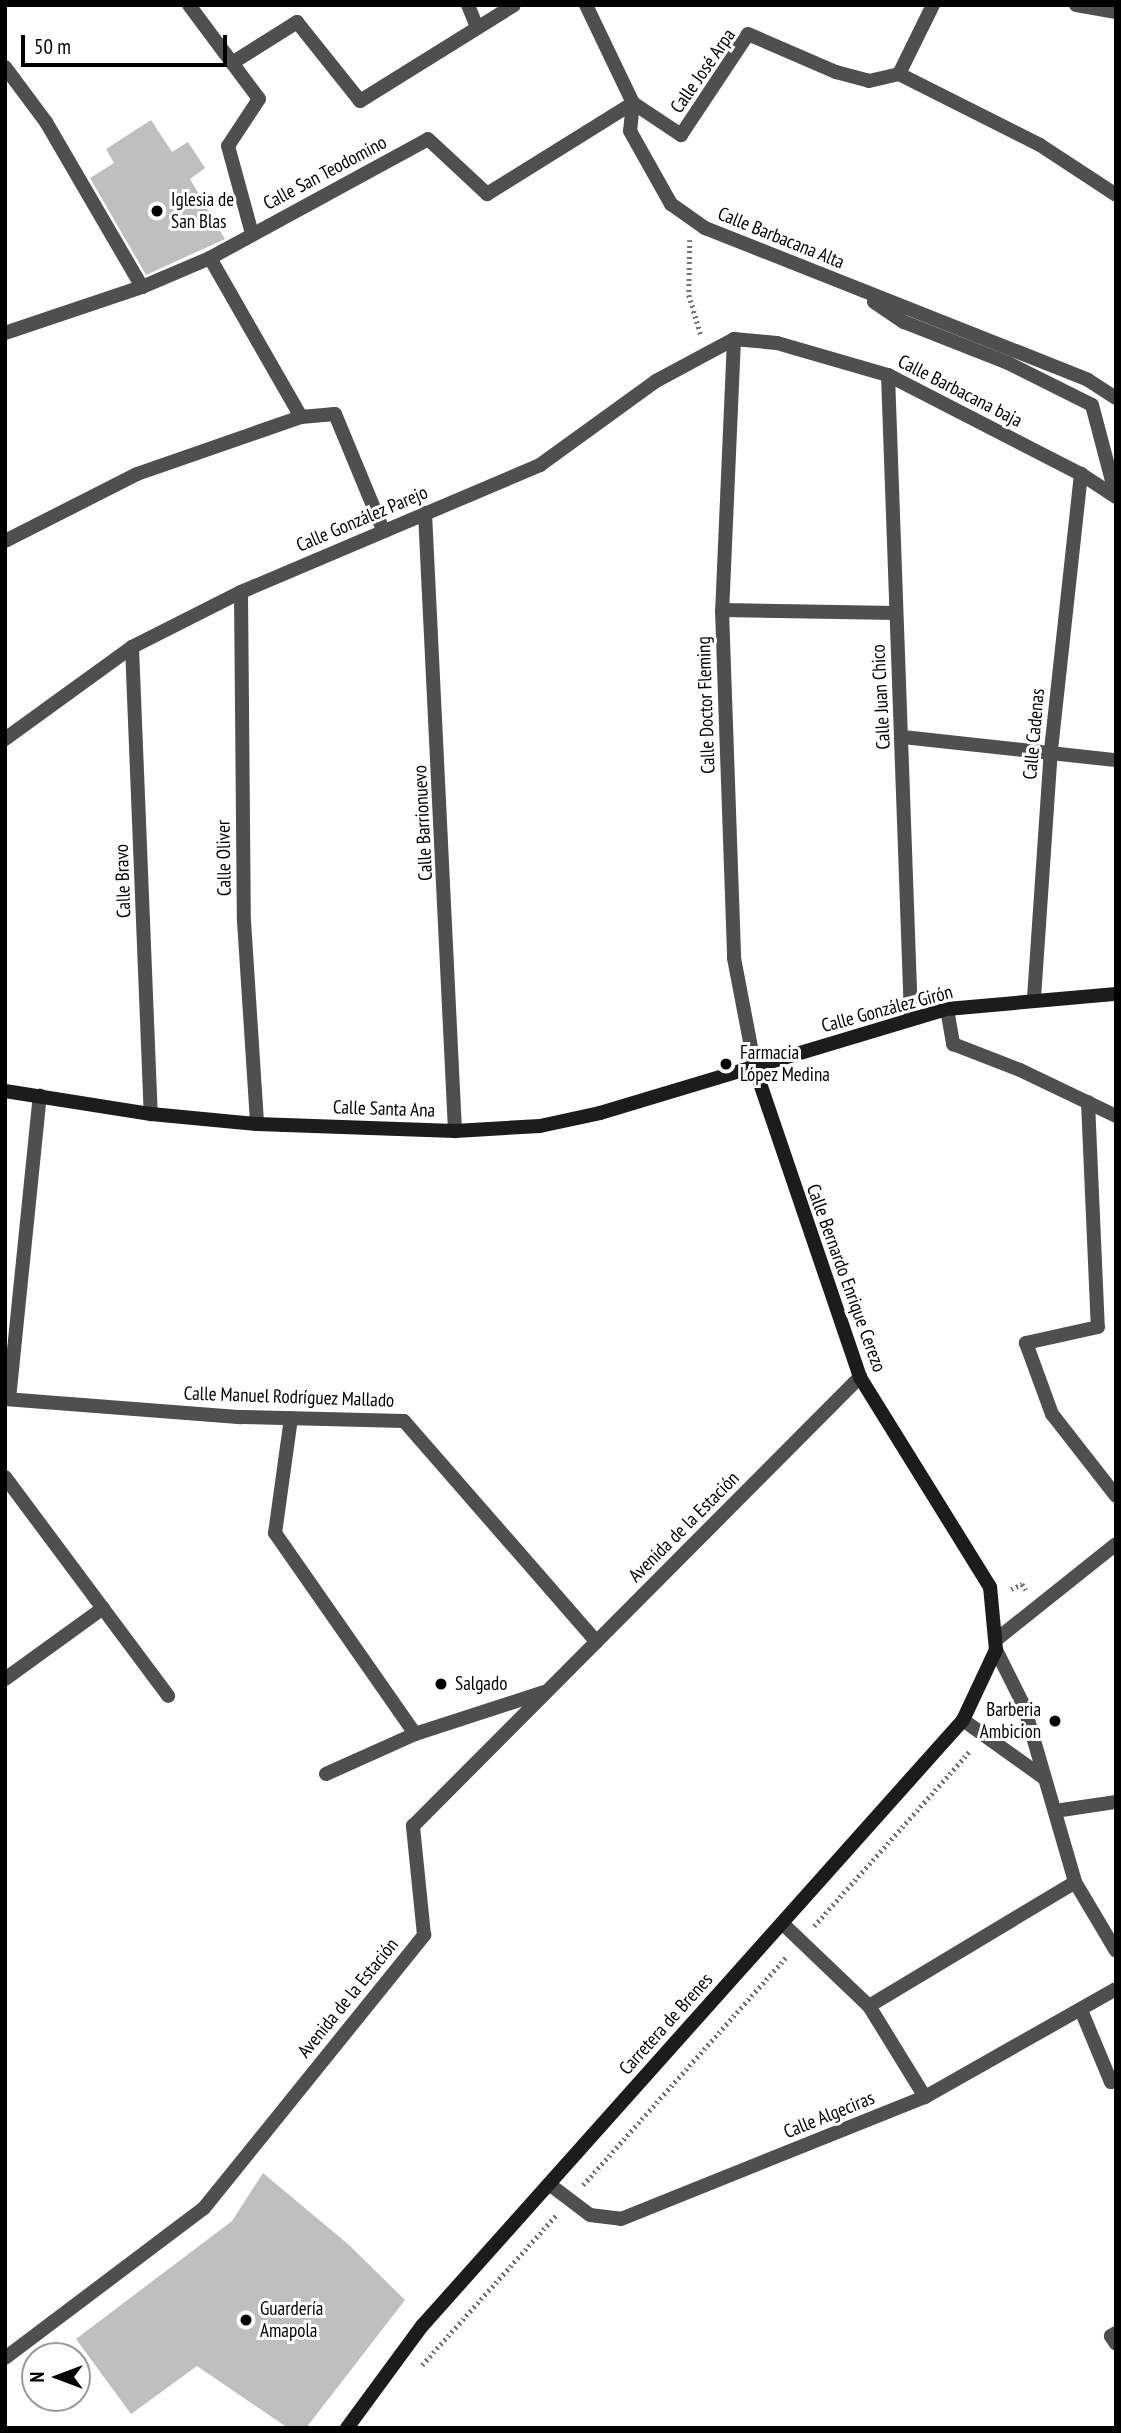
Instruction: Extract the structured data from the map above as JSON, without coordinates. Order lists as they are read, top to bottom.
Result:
{
  "streets": {
    "street": [
      "Calle José Arpa",
      "Calle San Teodomino",
      "Calle Barbacana Alta",
      "Calle Barbacana baja",
      "Calle González Parejo",
      "Calle Juan Chico",
      "Calle Doctor Fleming",
      "Calle Cadenas",
      "Calle Barrionuevo",
      "Calle Oliver",
      "Calle Bravo",
      "Calle González Girón",
      "Calle Santa Ana",
      "Calle Bernardo Enrique Cerezo",
      "Calle Manuel Rodríguez Mallado",
      "Avenida de la Estación",
      "Carretera de Brenes",
      "Calle Algeciras"
    ]
  },
  "crossings": [
    ["Calle José Arpa", "Calle San Teodomino"],
    ["Calle José Arpa", "Calle Barbacana Alta"],
    ["Calle San Teodomino", "Calle Barbacana Alta"],
    ["Calle Barbacana Alta", "Calle Barbacana baja"],
    ["Calle Barbacana baja", "Calle González Parejo"],
    ["Calle Barbacana baja", "Calle Juan Chico"],
    ["Calle Barbacana baja", "Calle Doctor Fleming"],
    ["Calle Barbacana baja", "Calle Cadenas"],
    ["Calle González Parejo", "Calle Doctor Fleming"],
    ["Calle González Parejo", "Calle Barrionuevo"],
    ["Calle González Parejo", "Calle Oliver"],
    ["Calle González Parejo", "Calle Bravo"],
    ["Calle Juan Chico", "Calle González Girón"],
    ["Calle Doctor Fleming", "Calle González Girón"],
    ["Calle Doctor Fleming", "Calle Santa Ana"],
    ["Calle Doctor Fleming", "Calle Bernardo Enrique Cerezo"],
    ["Calle Cadenas", "Calle González Girón"],
    ["Calle Barrionuevo", "Calle Santa Ana"],
    ["Calle Oliver", "Calle Santa Ana"],
    ["Calle Bravo", "Calle Santa Ana"],
    ["Calle González Girón", "Calle Santa Ana"],
    ["Calle González Girón", "Calle Bernardo Enrique Cerezo"],
    ["Calle Santa Ana", "Calle Bernardo Enrique Cerezo"],
    ["Calle Bernardo Enrique Cerezo", "Avenida de la Estación"],
    ["Calle Bernardo Enrique Cerezo", "Carretera de Brenes"],
    ["Calle Manuel Rodríguez Mallado", "Avenida de la Estación"],
    ["Carretera de Brenes", "Calle Algeciras"]
  ],
  "places": [
    "Iglesia de San Blas",
    "Farmacia López Medina",
    "Salgado",
    "Barberia Ambicion",
    "Guardería Amapola"
  ],
  "scale_bar": "50 m",
  "north": "left"
}
